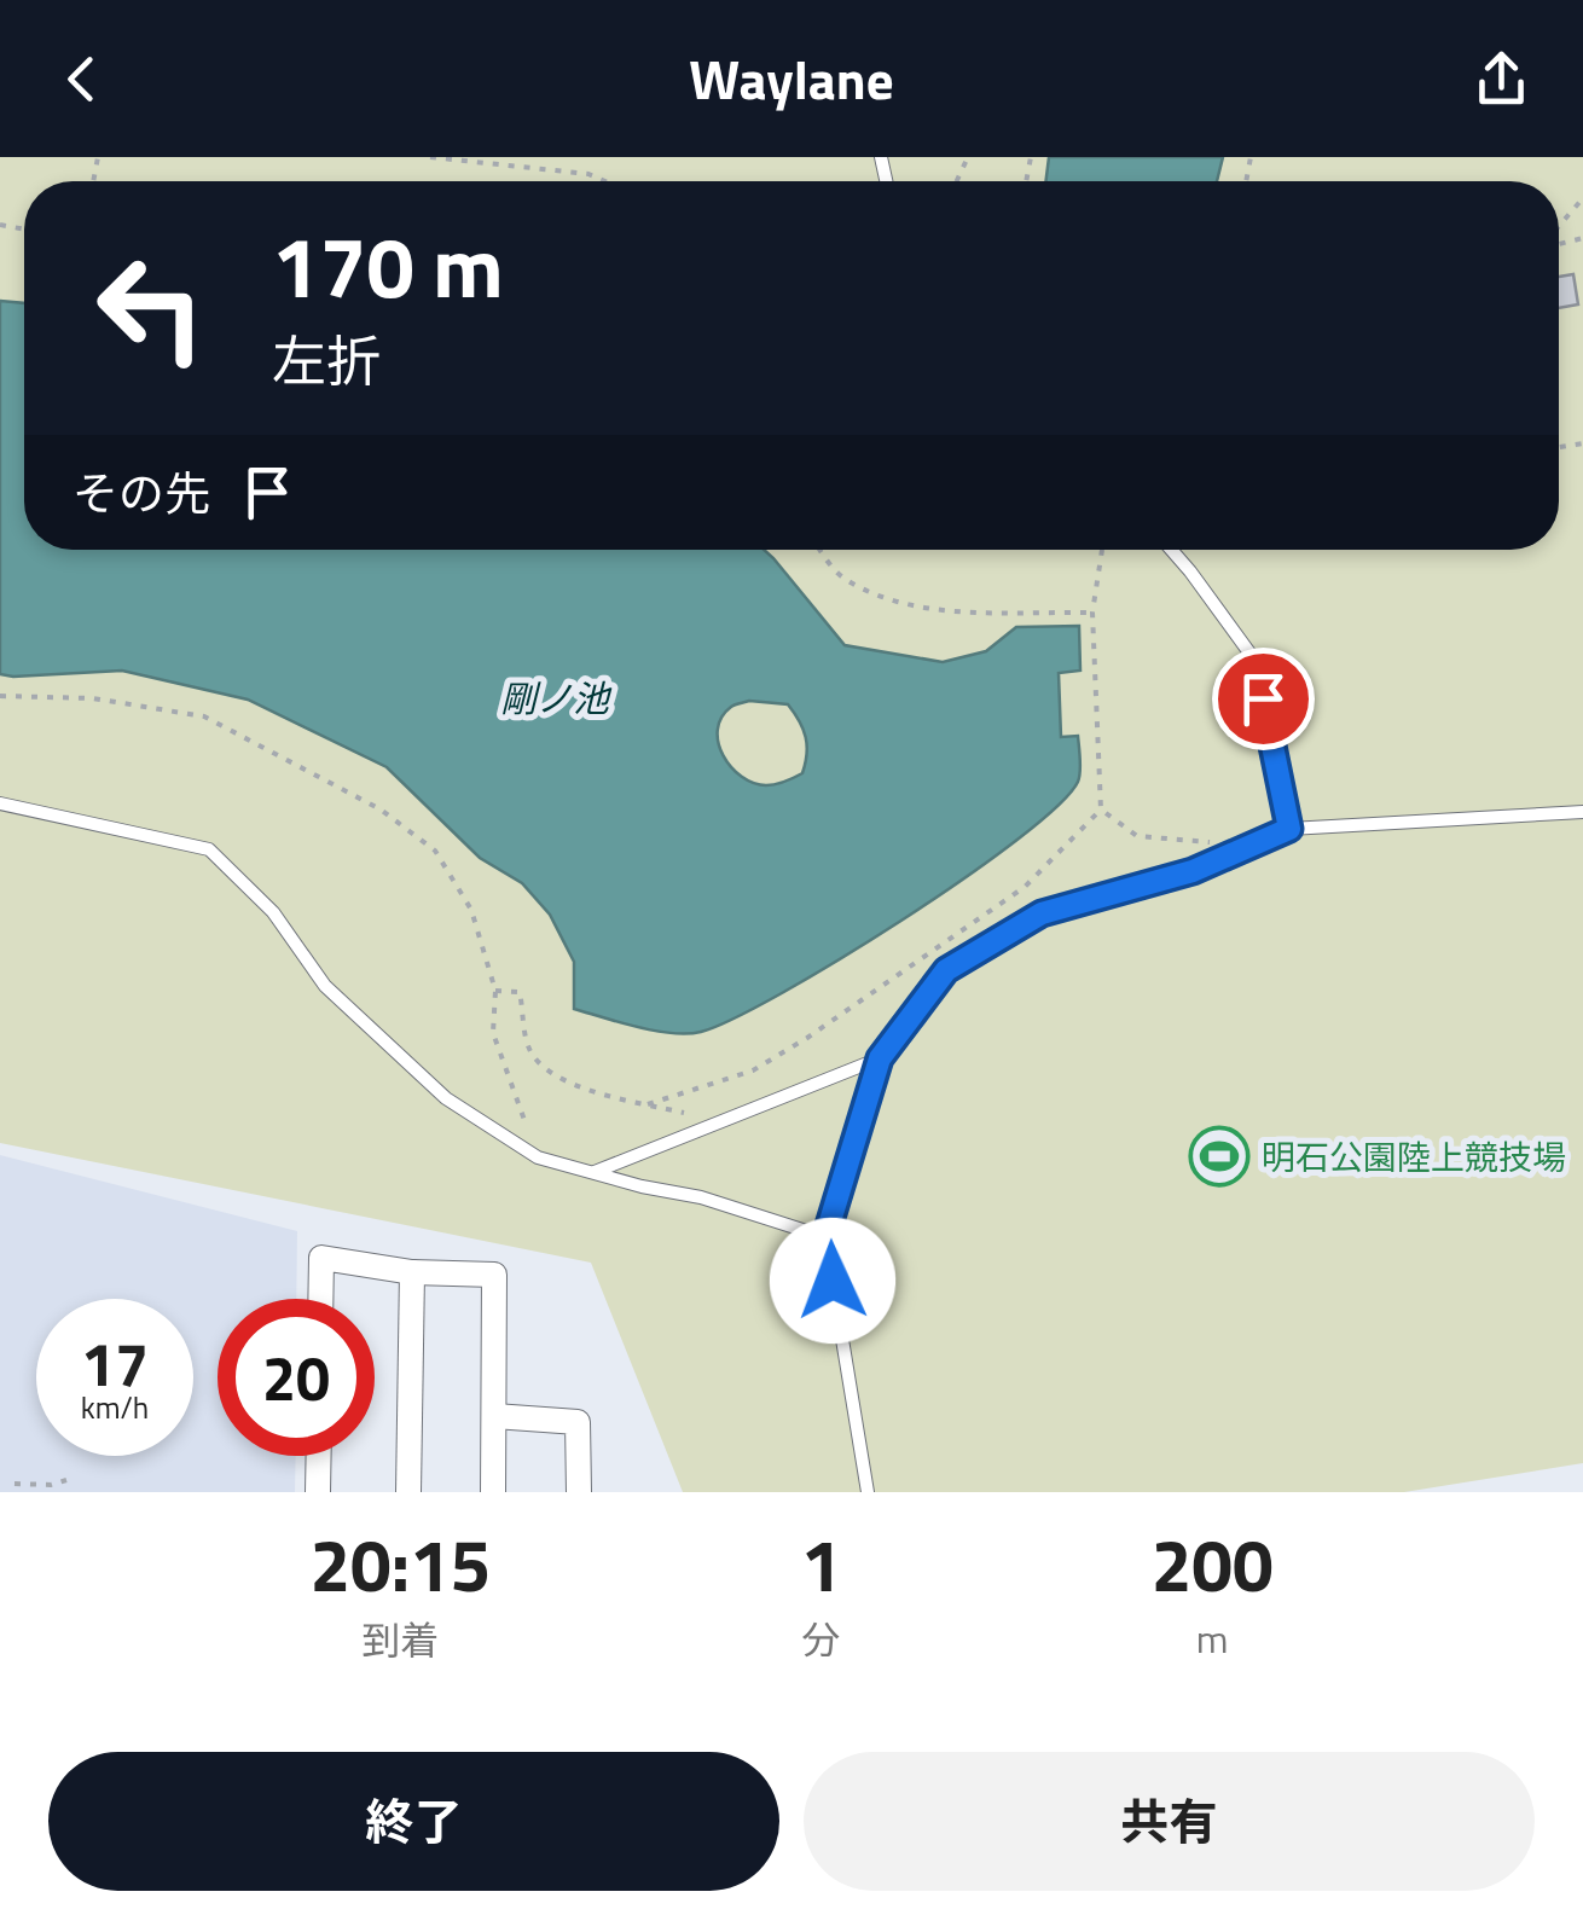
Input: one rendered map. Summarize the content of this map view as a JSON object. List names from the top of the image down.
{
  "water": ["剛ノ池"],
  "places": {
    "sports": ["明石公園陸上競技場"]
  },
  "page": {
    "header": "Waylane",
    "turn": ["170 m", "左折"],
    "then": "その先",
    "speed": "17 km/h",
    "limit": "20",
    "eta": [
      "20:15",
      "到着",
      "1",
      "分",
      "200",
      "m"
    ],
    "buttons": ["終了", "共有"]
  }
}
